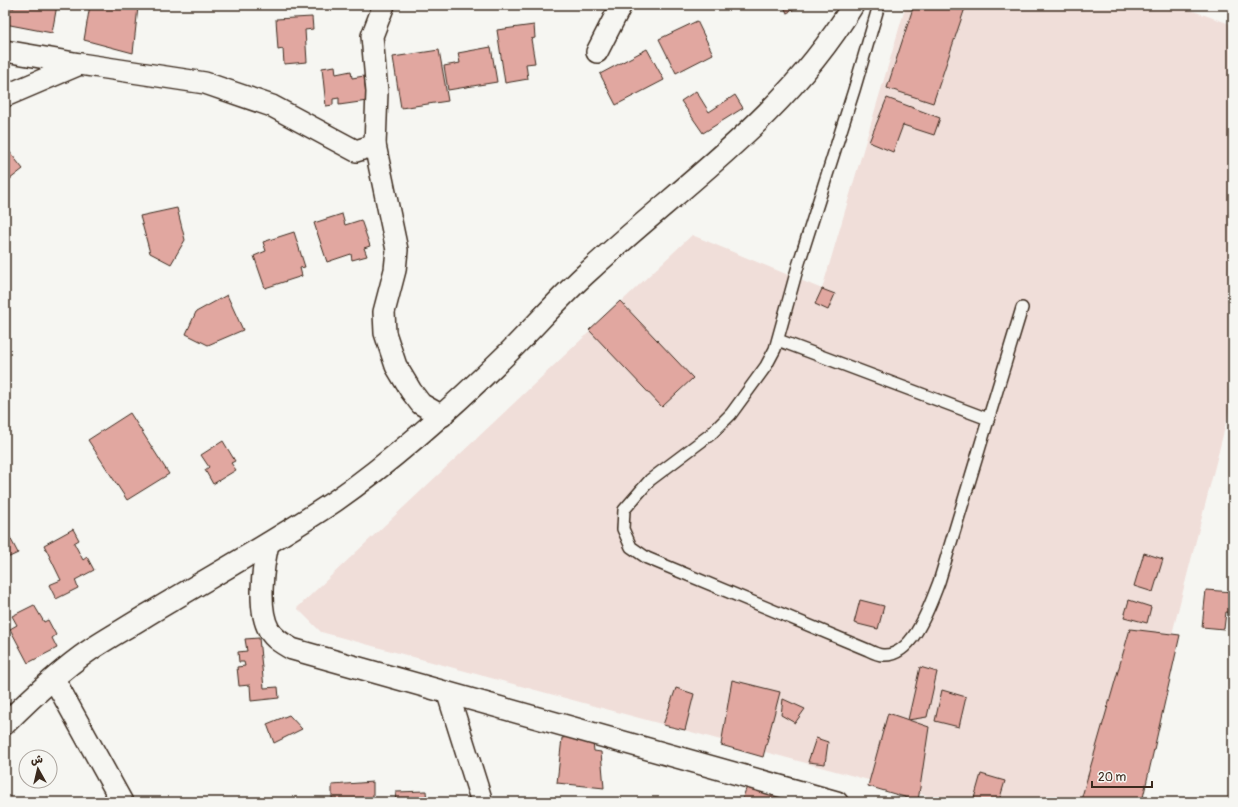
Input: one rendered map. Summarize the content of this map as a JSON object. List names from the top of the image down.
{
  "scale_bar": "20 m",
  "north": "top"
}
